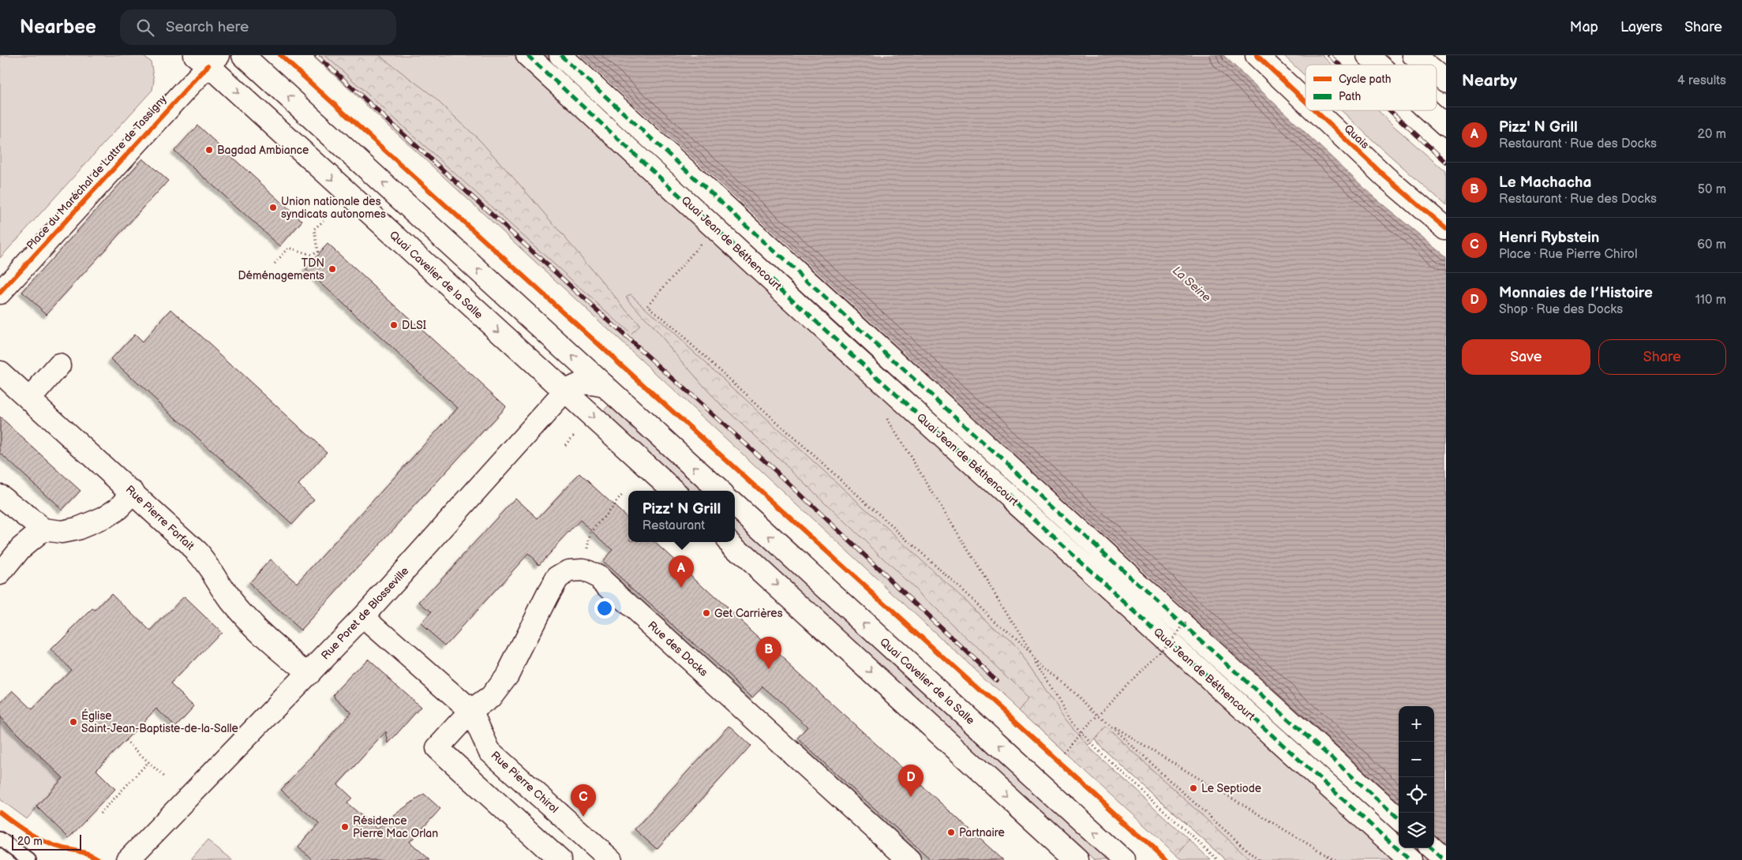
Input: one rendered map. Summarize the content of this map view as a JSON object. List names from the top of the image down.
{
  "streets": {
    "street": [
      "Quais",
      "Place du Maréchal de Lattre de Tassigny",
      "Quai Jean de Béthencourt",
      "Quai Cavelier de la Salle",
      "Rue Pierre Forfait",
      "Rue Poret de Blosseville",
      "Rue des Docks",
      "Rue Pierre Chirol"
    ]
  },
  "crossings": [
    ["Place du Maréchal de Lattre de Tassigny", "Quai Cavelier de la Salle"],
    ["Quai Cavelier de la Salle", "Rue Poret de Blosseville"],
    ["Rue Pierre Forfait", "Rue Poret de Blosseville"],
    ["Rue Poret de Blosseville", "Rue Pierre Chirol"],
    ["Rue des Docks", "Rue Pierre Chirol"]
  ],
  "water": ["La Seine"],
  "places": [
    "Bagdad Ambiance",
    "Union nationale des syndicats autonomes",
    "TDN Déménagements",
    "DLSI",
    "Get Carrières",
    "Église Saint-Jean-Baptiste-de-la-Salle",
    "Le Septiode",
    "Résidence Pierre Mac Orlan",
    "Partnaire"
  ],
  "legend": ["Cycle path", "Path"],
  "scale_bar": "20 m",
  "page": {
    "header": "Nearbee",
    "search": "Search here",
    "nav": ["Map", "Layers", "Share"],
    "heading": ["Nearby", "4 results"],
    "list": [
      {
        "mark": "A",
        "name": "Pizz' N Grill",
        "note": "Restaurant · Rue des Docks",
        "value": "20 m"
      },
      {
        "mark": "B",
        "name": "Le Machacha",
        "note": "Restaurant · Rue des Docks",
        "value": "50 m"
      },
      {
        "mark": "C",
        "name": "Henri Rybstein",
        "note": "Place · Rue Pierre Chirol",
        "value": "60 m"
      },
      {
        "mark": "D",
        "name": "Monnaies de l’Histoire",
        "note": "Shop · Rue des Docks",
        "value": "110 m"
      }
    ],
    "buttons": ["Save", "Share"],
    "popup": ["Pizz' N Grill", "Restaurant"],
    "pins": [
      "A",
      "B",
      "D",
      "C"
    ],
    "map_buttons": ["+", "−"],
    "scale": "20 m"
  }
}
